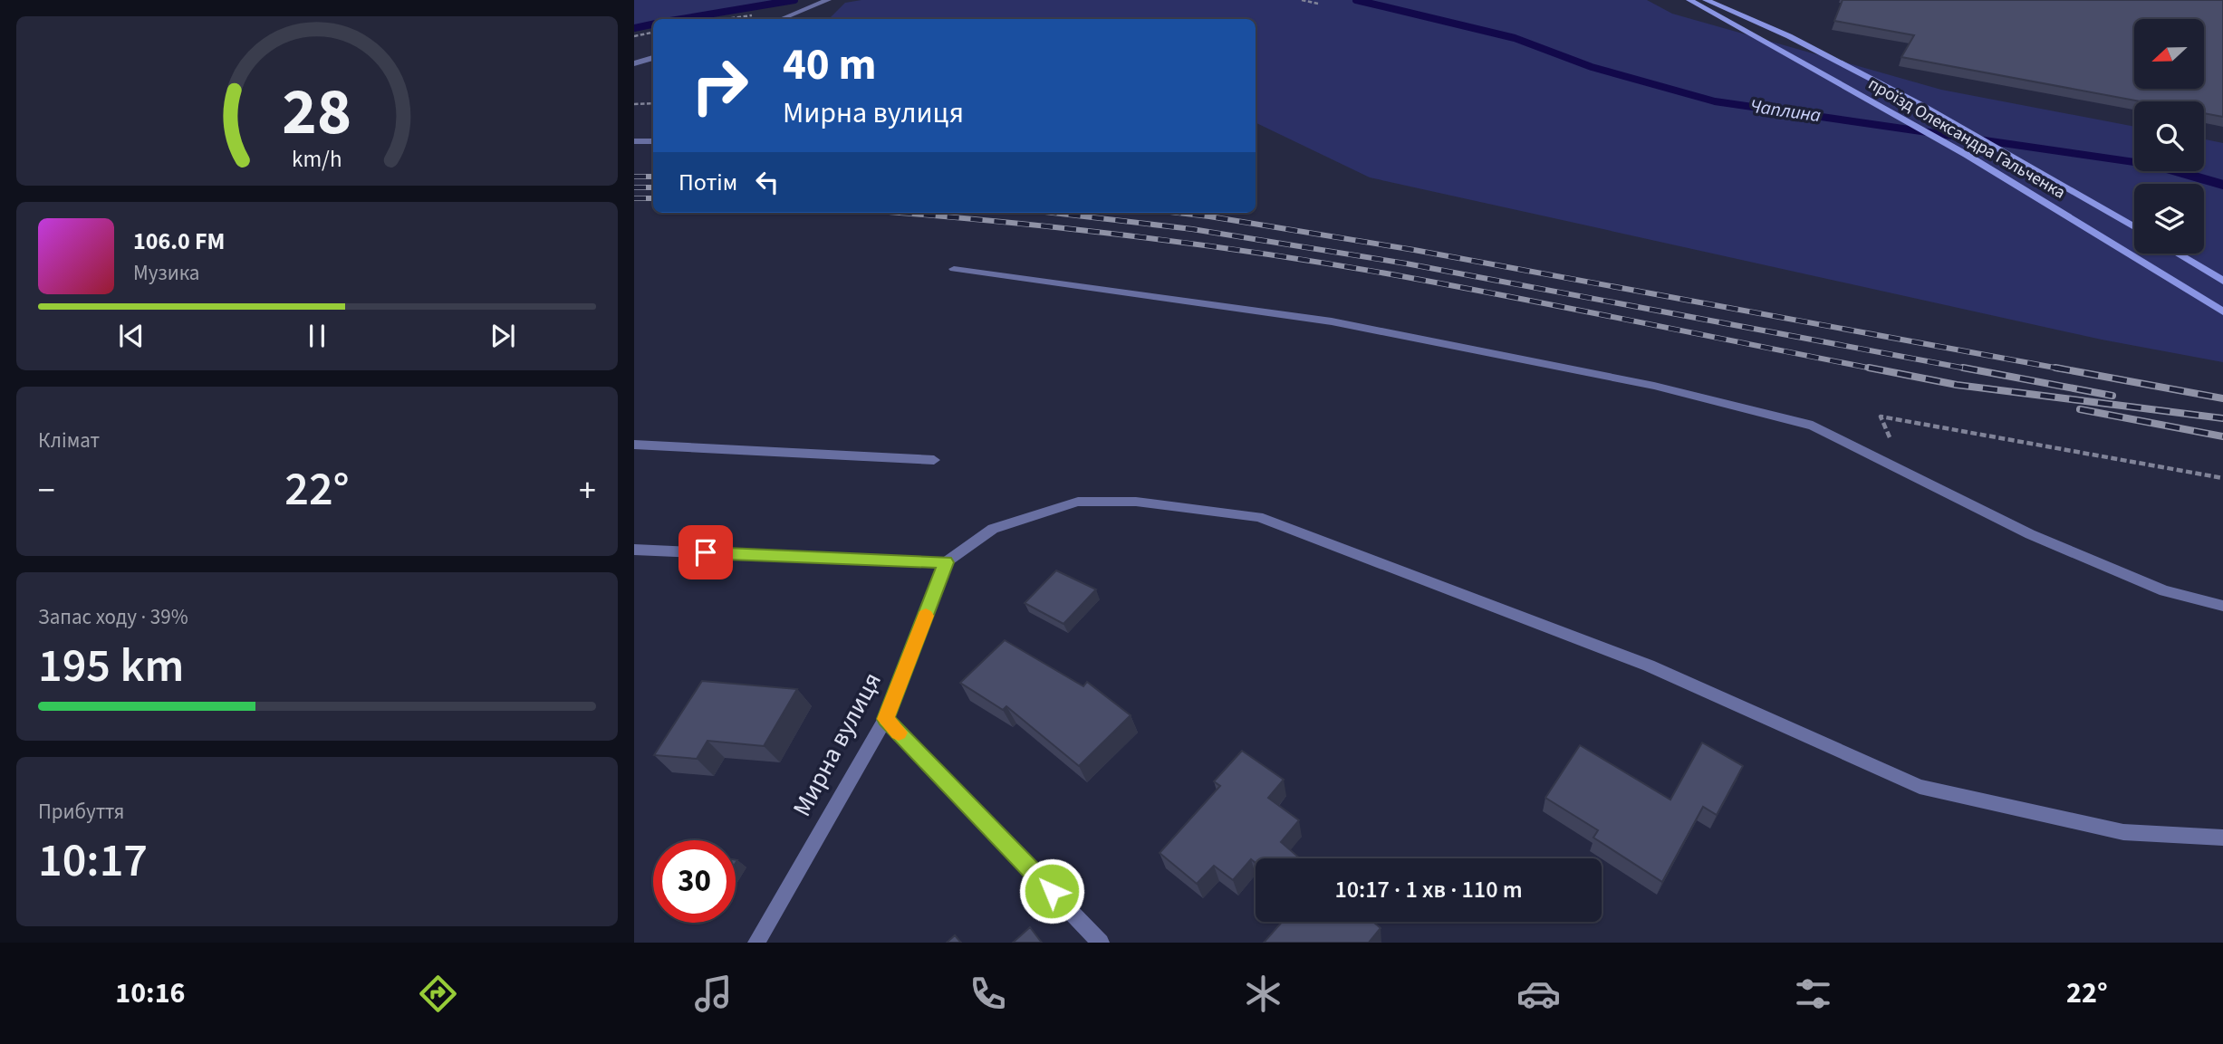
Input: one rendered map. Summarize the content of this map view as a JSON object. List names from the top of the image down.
{
  "streets": {
    "main road": ["проїзд Олександра Гальченка"],
    "street": ["Мирна вулиця"]
  },
  "water": ["Чаплина"],
  "north": "left",
  "page": {
    "turn": ["40 m", "Мирна вулиця"],
    "then": "Потім",
    "song": ["106.0 FM", "Музика"],
    "tile": [
      "Клімат",
      ["Запас ходу · 39%", "195 km"],
      ["Прибуття", "10:17"]
    ],
    "heat": ["−", "22°", "+"],
    "limit": "30",
    "trip": "10:17 · 1 хв · 110 m",
    "tabs": ["10:16", "22°"],
    "gauge": ["28", "km/h"]
  }
}
